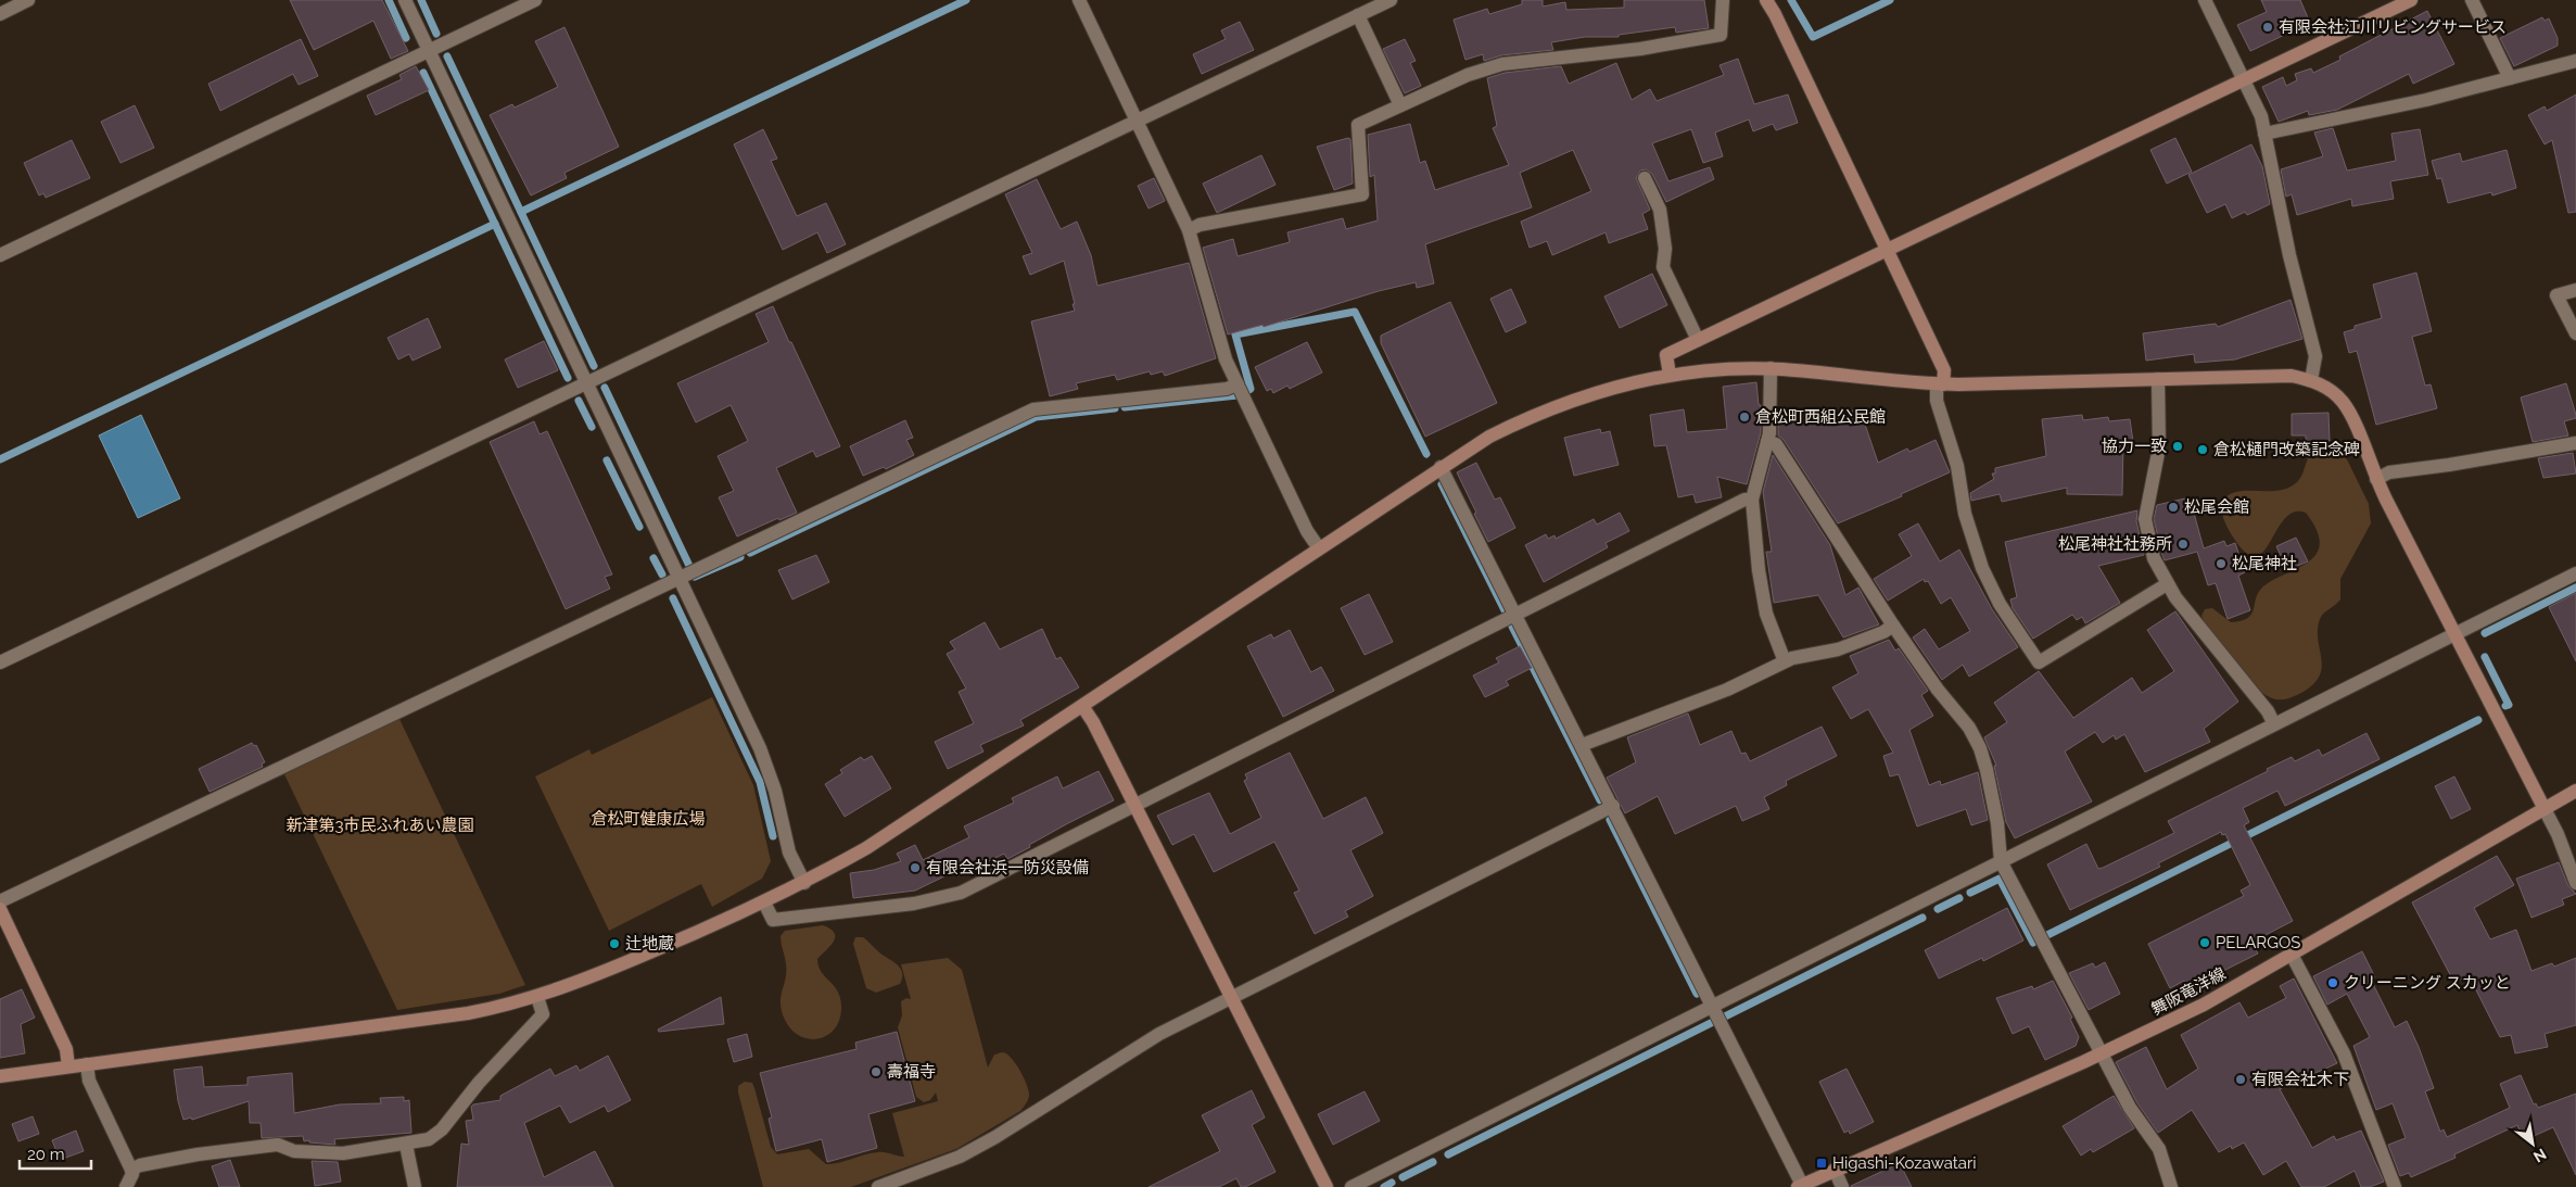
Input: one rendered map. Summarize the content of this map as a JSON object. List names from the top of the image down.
{
  "streets": {
    "street": ["舞阪竜洋線"]
  },
  "parks": ["倉松町健康広場", "新津第3市民ふれあい農園"],
  "places": {
    "other": [
      "有限会社江川リビングサービス",
      "倉松町西組公民館",
      "協力一致",
      "倉松樋門改築記念碑",
      "松尾会館",
      "松尾神社社務所",
      "松尾神社",
      "有限会社浜一防災設備",
      "PELARGOS",
      "辻地蔵",
      "クリーニング スカッと",
      "壽福寺",
      "有限会社木下"
    ],
    "transit": ["Higashi-Kozawatari"]
  },
  "scale_bar": "20 m",
  "north": "bottom right"
}
